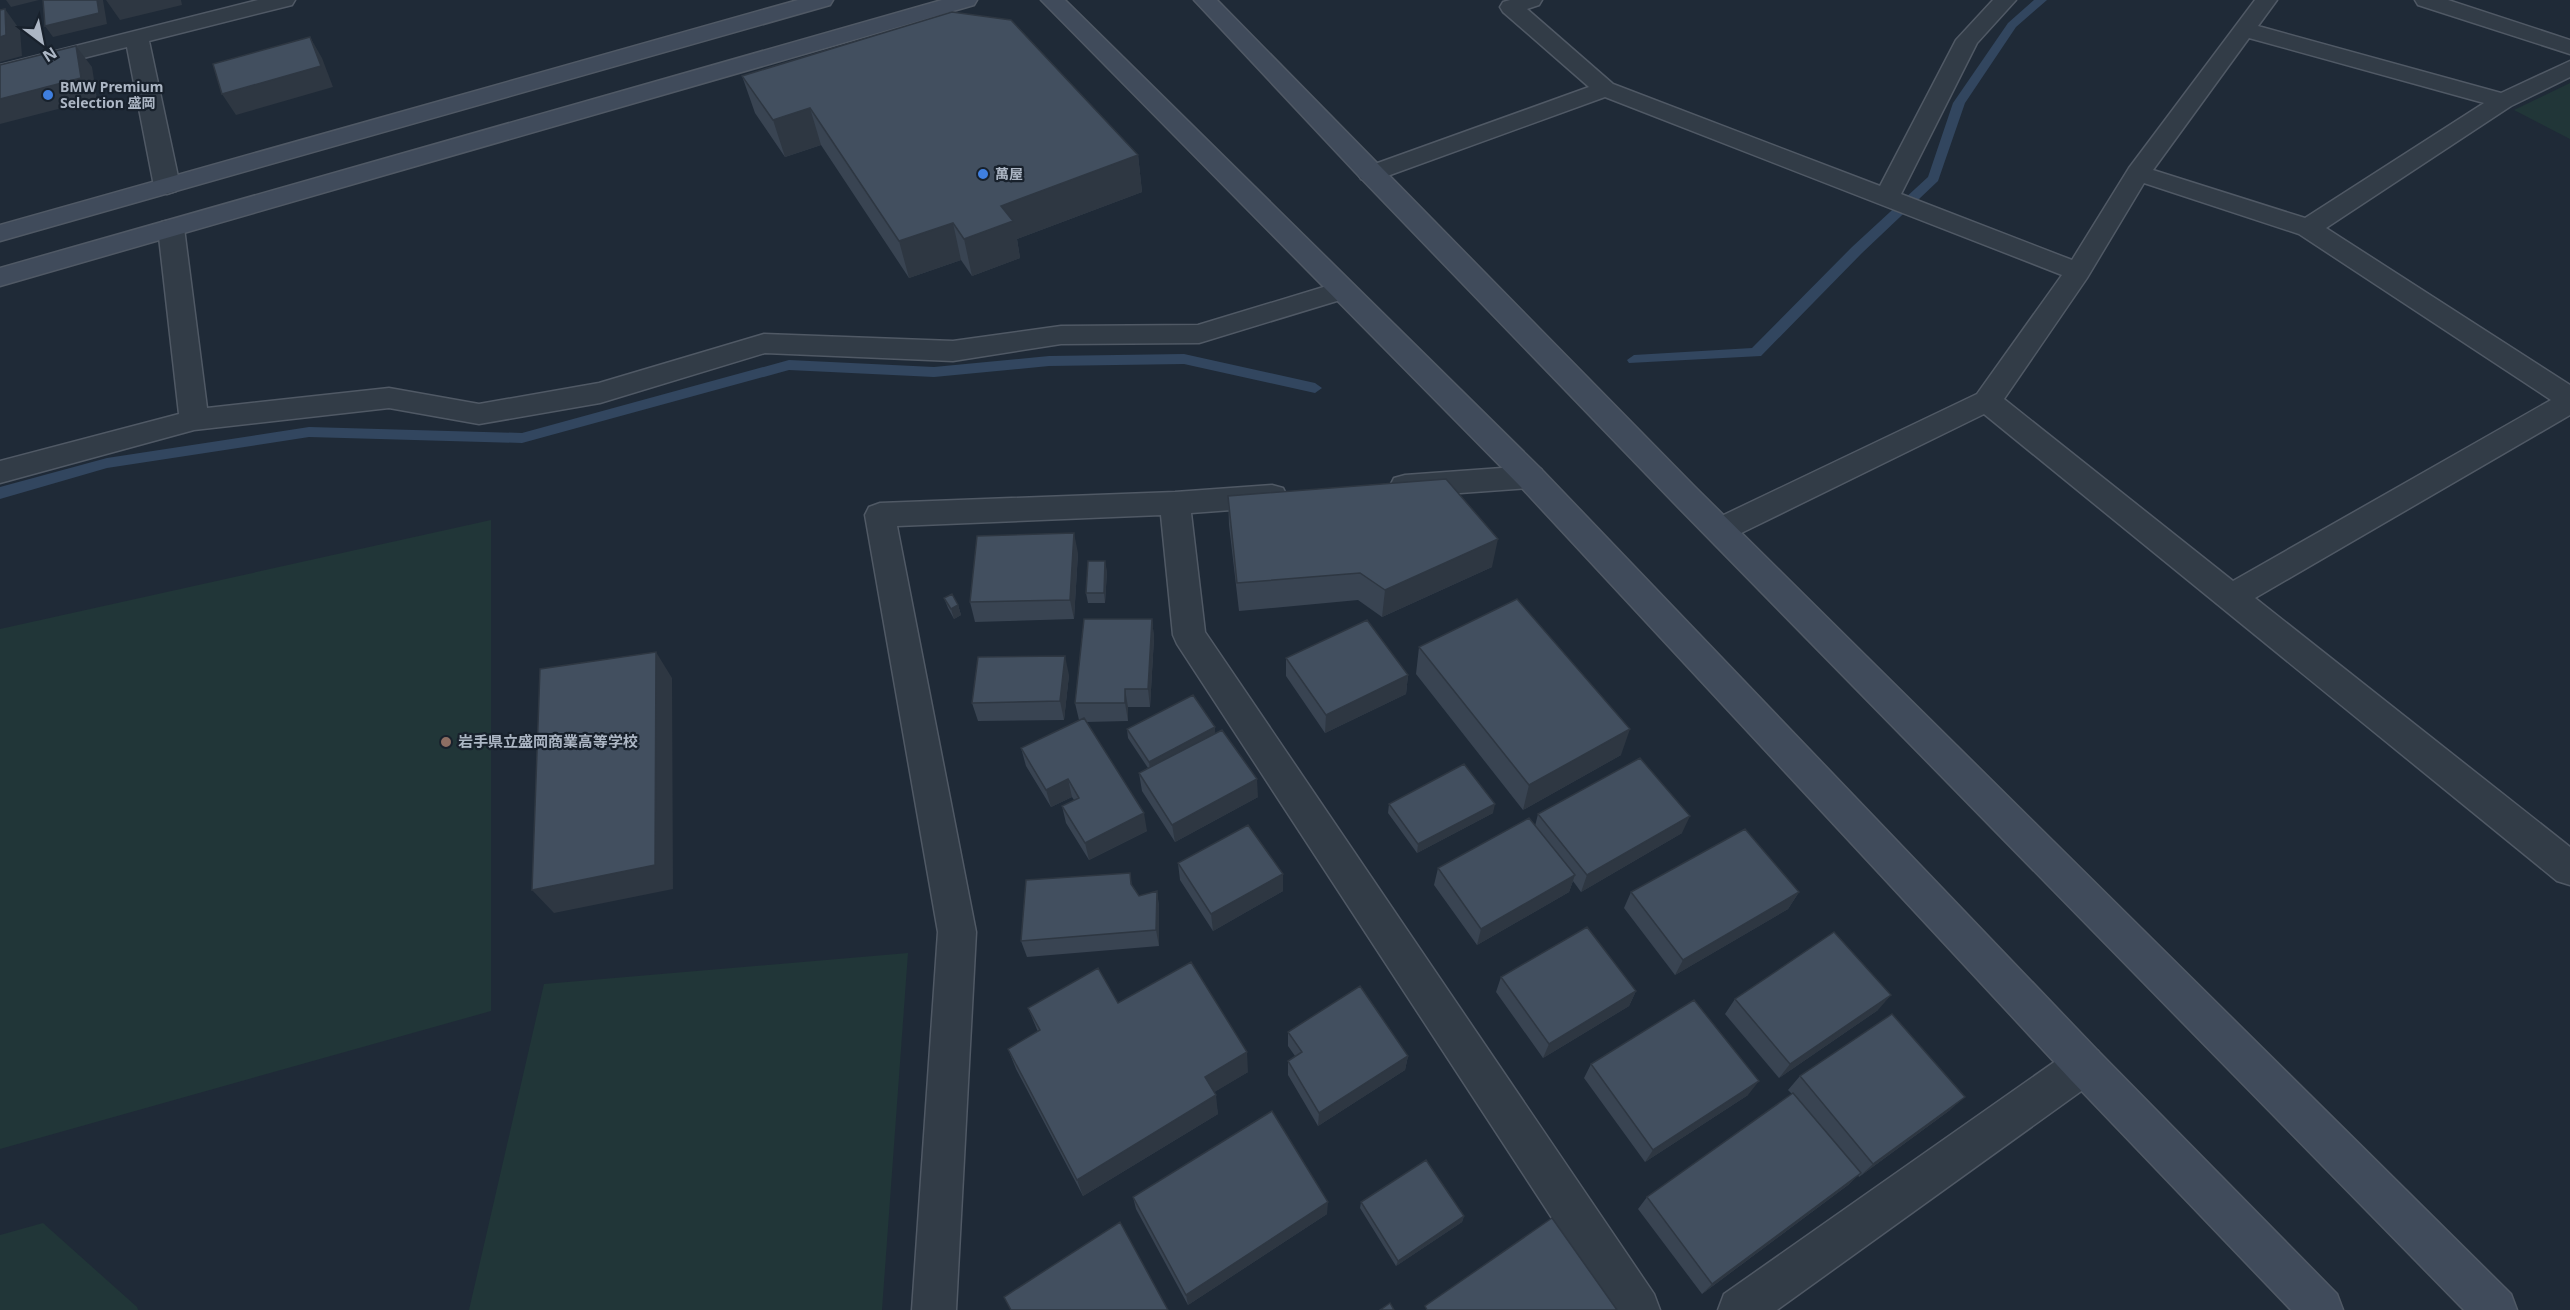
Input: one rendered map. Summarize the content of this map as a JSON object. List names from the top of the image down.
{
  "places": ["BMW Premium Selection 盛岡", "萬屋", "岩手県立盛岡商業高等学校"],
  "north": "bottom right"
}
